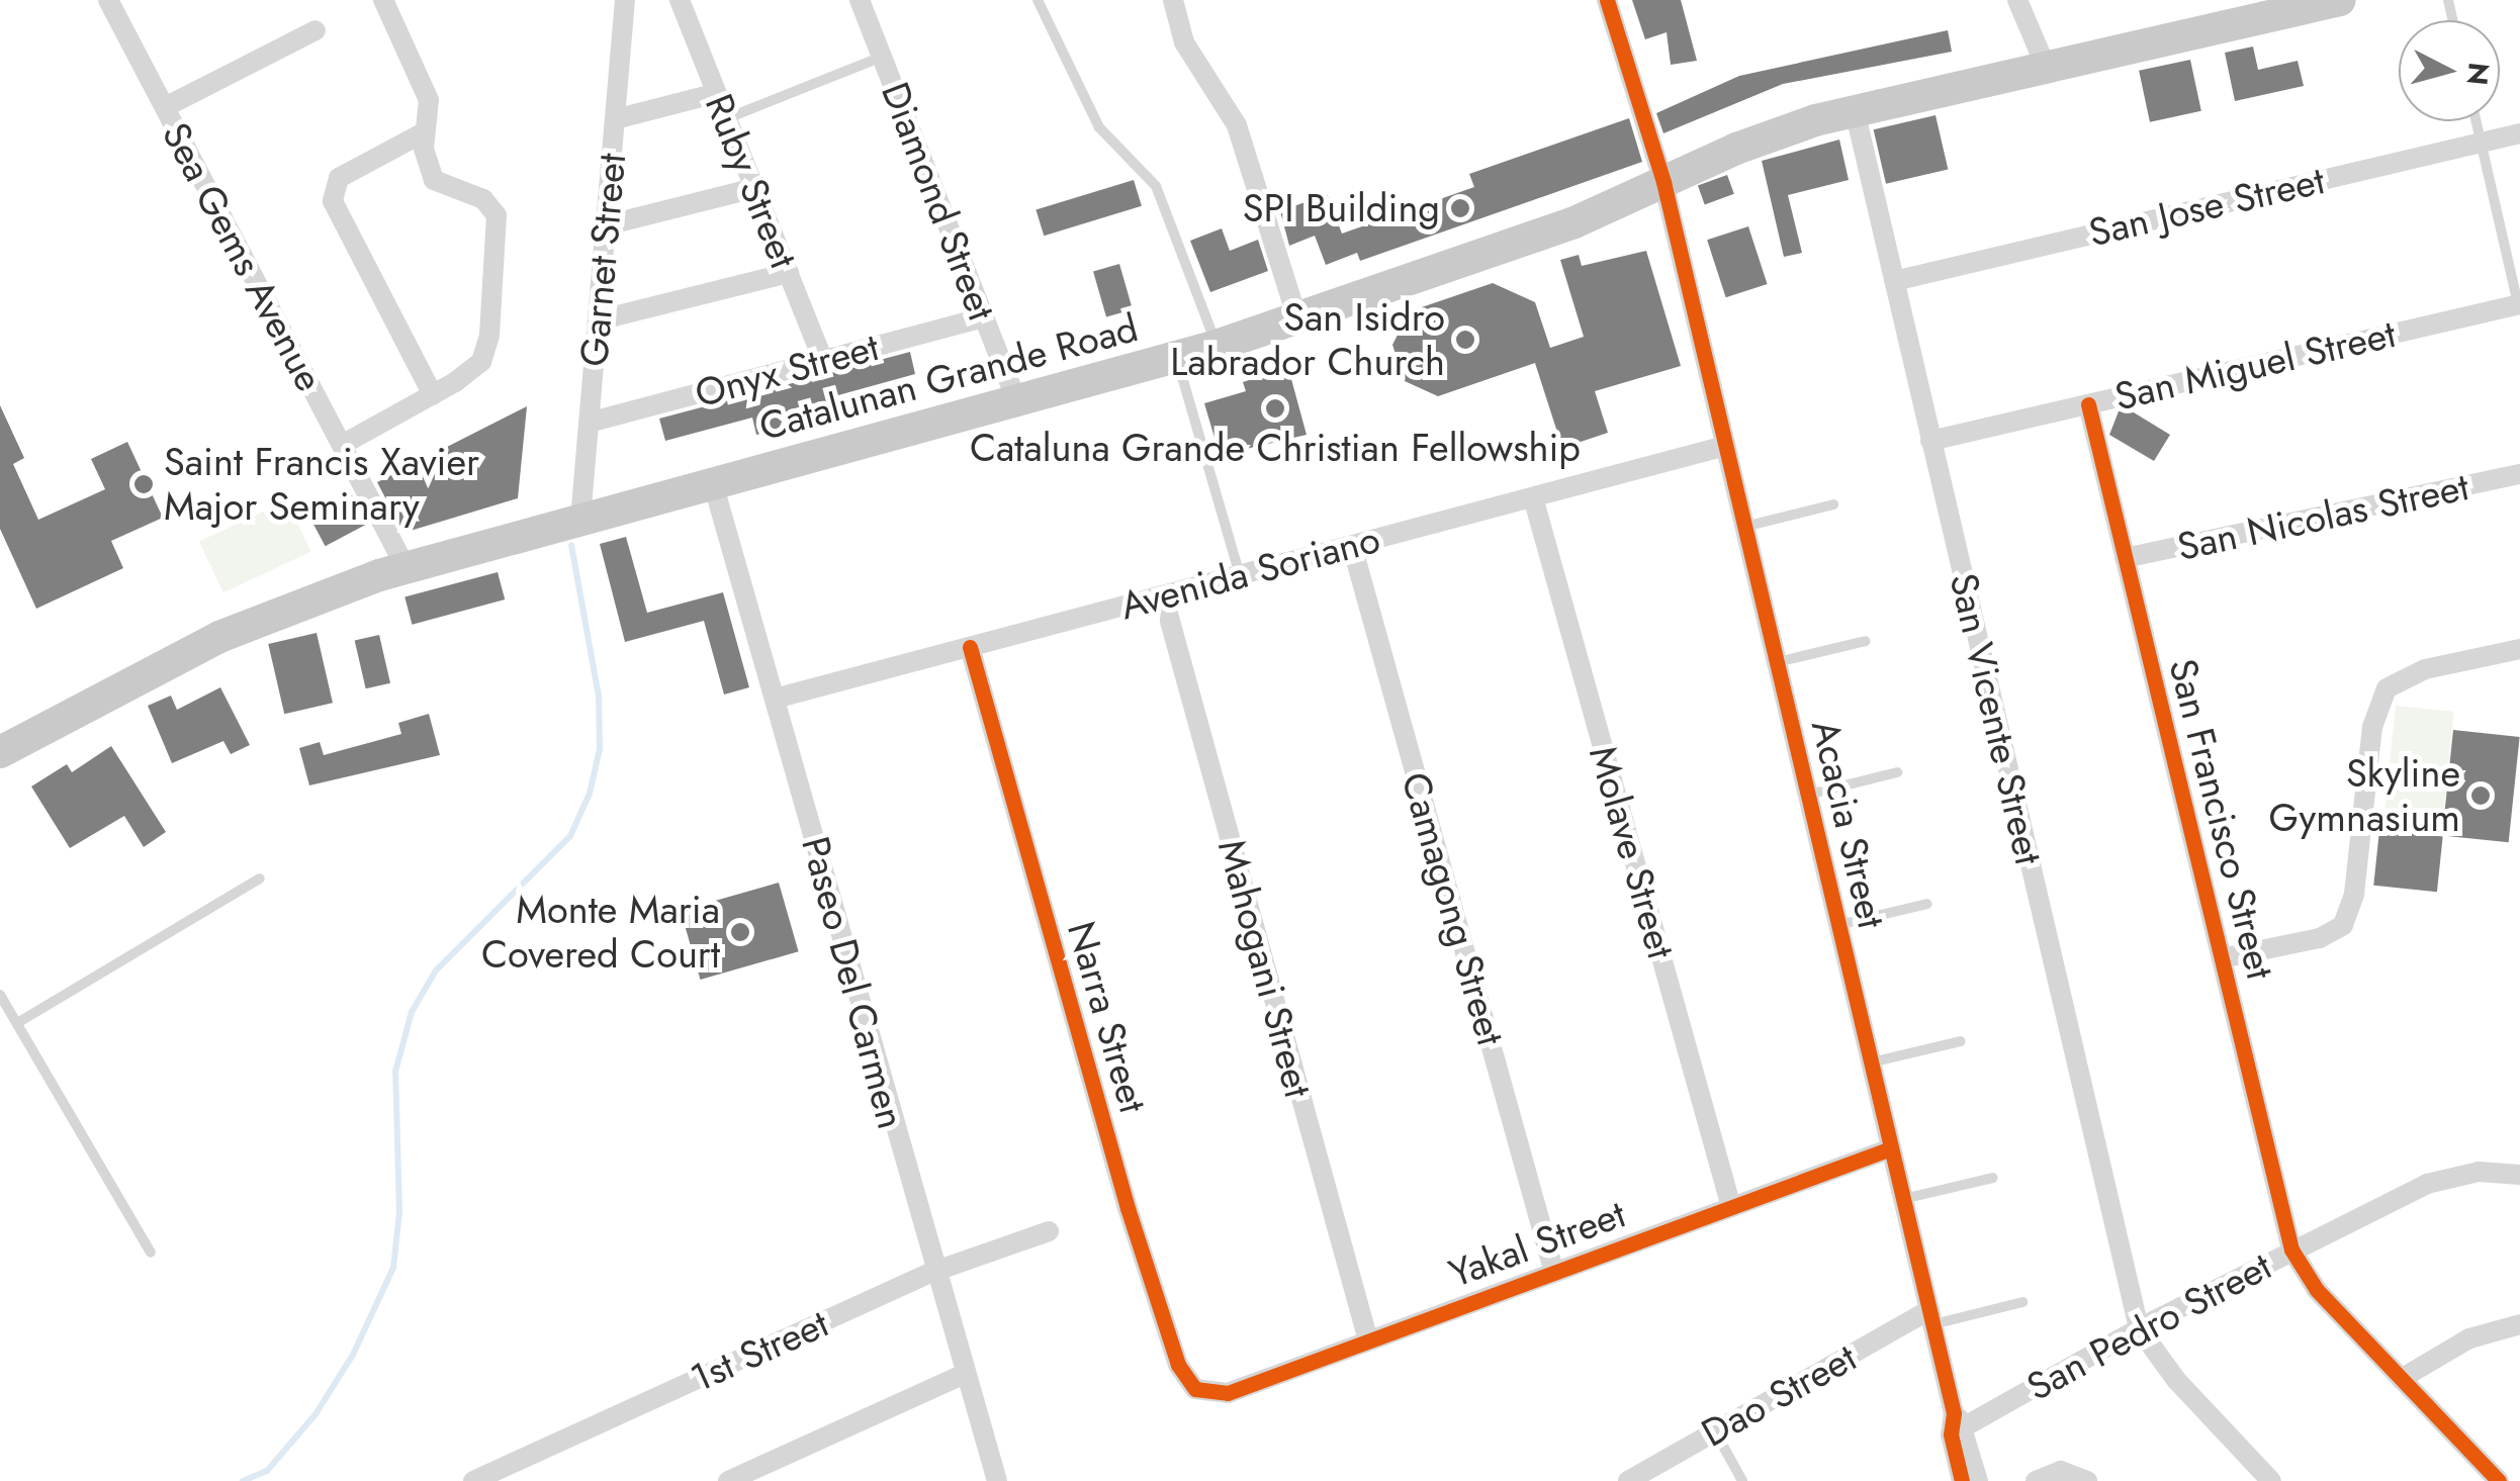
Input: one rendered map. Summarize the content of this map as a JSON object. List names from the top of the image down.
{
  "streets": {
    "main road": ["Catalunan Grande Road"],
    "street": [
      "Ruby Street",
      "Diamond Street",
      "San Jose Street",
      "Sea Gems Avenue",
      "Garnet Street",
      "San Miguel Street",
      "Onyx Street",
      "San Nicolas Street",
      "Avenida Soriano",
      "San Vicente Street",
      "San Francisco Street",
      "Acacia Street",
      "Molave Street",
      "Camagong Street",
      "Mahogani Street",
      "Paseo Del Carmen",
      "Narra Street",
      "Yakal Street",
      "San Pedro Street",
      "1st Street",
      "Dao Street"
    ]
  },
  "crossings": [
    ["Ruby Street", "Onyx Street"],
    ["Diamond Street", "Onyx Street"],
    ["Diamond Street", "Catalunan Grande Road"],
    ["San Jose Street", "San Vicente Street"],
    ["Sea Gems Avenue", "Catalunan Grande Road"],
    ["Garnet Street", "Onyx Street"],
    ["Garnet Street", "Catalunan Grande Road"],
    ["San Miguel Street", "San Vicente Street"],
    ["San Miguel Street", "San Francisco Street"],
    ["Catalunan Grande Road", "San Vicente Street"],
    ["Catalunan Grande Road", "Acacia Street"],
    ["Catalunan Grande Road", "Paseo Del Carmen"],
    ["San Nicolas Street", "San Francisco Street"],
    ["Avenida Soriano", "Acacia Street"],
    ["Avenida Soriano", "Molave Street"],
    ["Avenida Soriano", "Camagong Street"],
    ["Avenida Soriano", "Mahogani Street"],
    ["Avenida Soriano", "Paseo Del Carmen"],
    ["Avenida Soriano", "Narra Street"],
    ["San Vicente Street", "San Pedro Street"],
    ["San Francisco Street", "San Pedro Street"],
    ["Acacia Street", "Yakal Street"],
    ["Acacia Street", "San Pedro Street"],
    ["Acacia Street", "Dao Street"],
    ["Molave Street", "Yakal Street"],
    ["Camagong Street", "Yakal Street"],
    ["Mahogani Street", "Yakal Street"],
    ["Paseo Del Carmen", "1st Street"],
    ["Narra Street", "Yakal Street"]
  ],
  "places": [
    "SPI Building",
    "San Isidro Labrador Church",
    "Cataluna Grande Christian Fellowship",
    "Saint Francis Xavier Major Seminary",
    "Skyline Gymnasium",
    "Monte Maria Covered Court"
  ],
  "north": "right"
}
